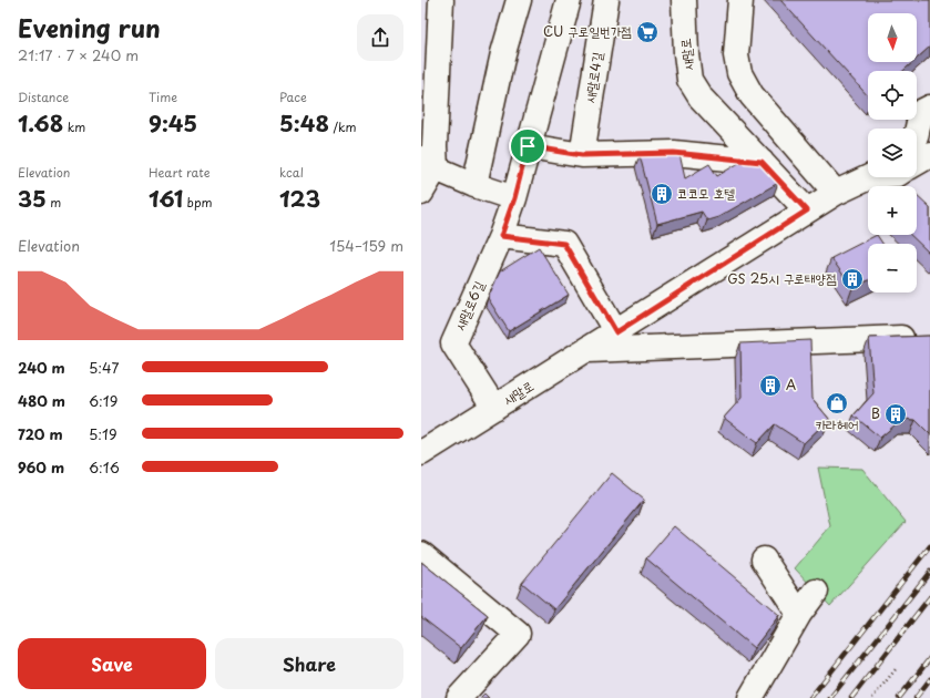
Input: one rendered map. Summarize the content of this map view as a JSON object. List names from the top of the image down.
{
  "streets": {
    "street": ["새말로", "새말로4길", "새말로6길"]
  },
  "crossings": [
    ["새말로", "새말로6길"]
  ],
  "places": {
    "supermarket": ["CU 구로일번가점"],
    "building": [
      "코코모 호텔",
      "GS 25시 구로태양점",
      "A",
      "B"
    ],
    "shop": ["카라헤어"]
  },
  "north": "bottom",
  "page": {
    "heading": ["Evening run", "21:17 · 7 × 240 m"],
    "map_buttons": ["+", "−"],
    "stats": [
      ["Distance", "1.68 km"],
      ["Time", "9:45"],
      ["Pace", "5:48 /km"],
      ["Elevation", "35 m"],
      ["Heart rate", "161 bpm"],
      ["kcal", "123"]
    ],
    "chart": ["Elevation", "154–159 m"],
    "list": [
      {
        "name": "240 m",
        "note": "5:47"
      },
      {
        "name": "480 m",
        "note": "6:19"
      },
      {
        "name": "720 m",
        "note": "5:19"
      },
      {
        "name": "960 m",
        "note": "6:16"
      }
    ],
    "buttons": ["Save", "Share"]
  }
}
